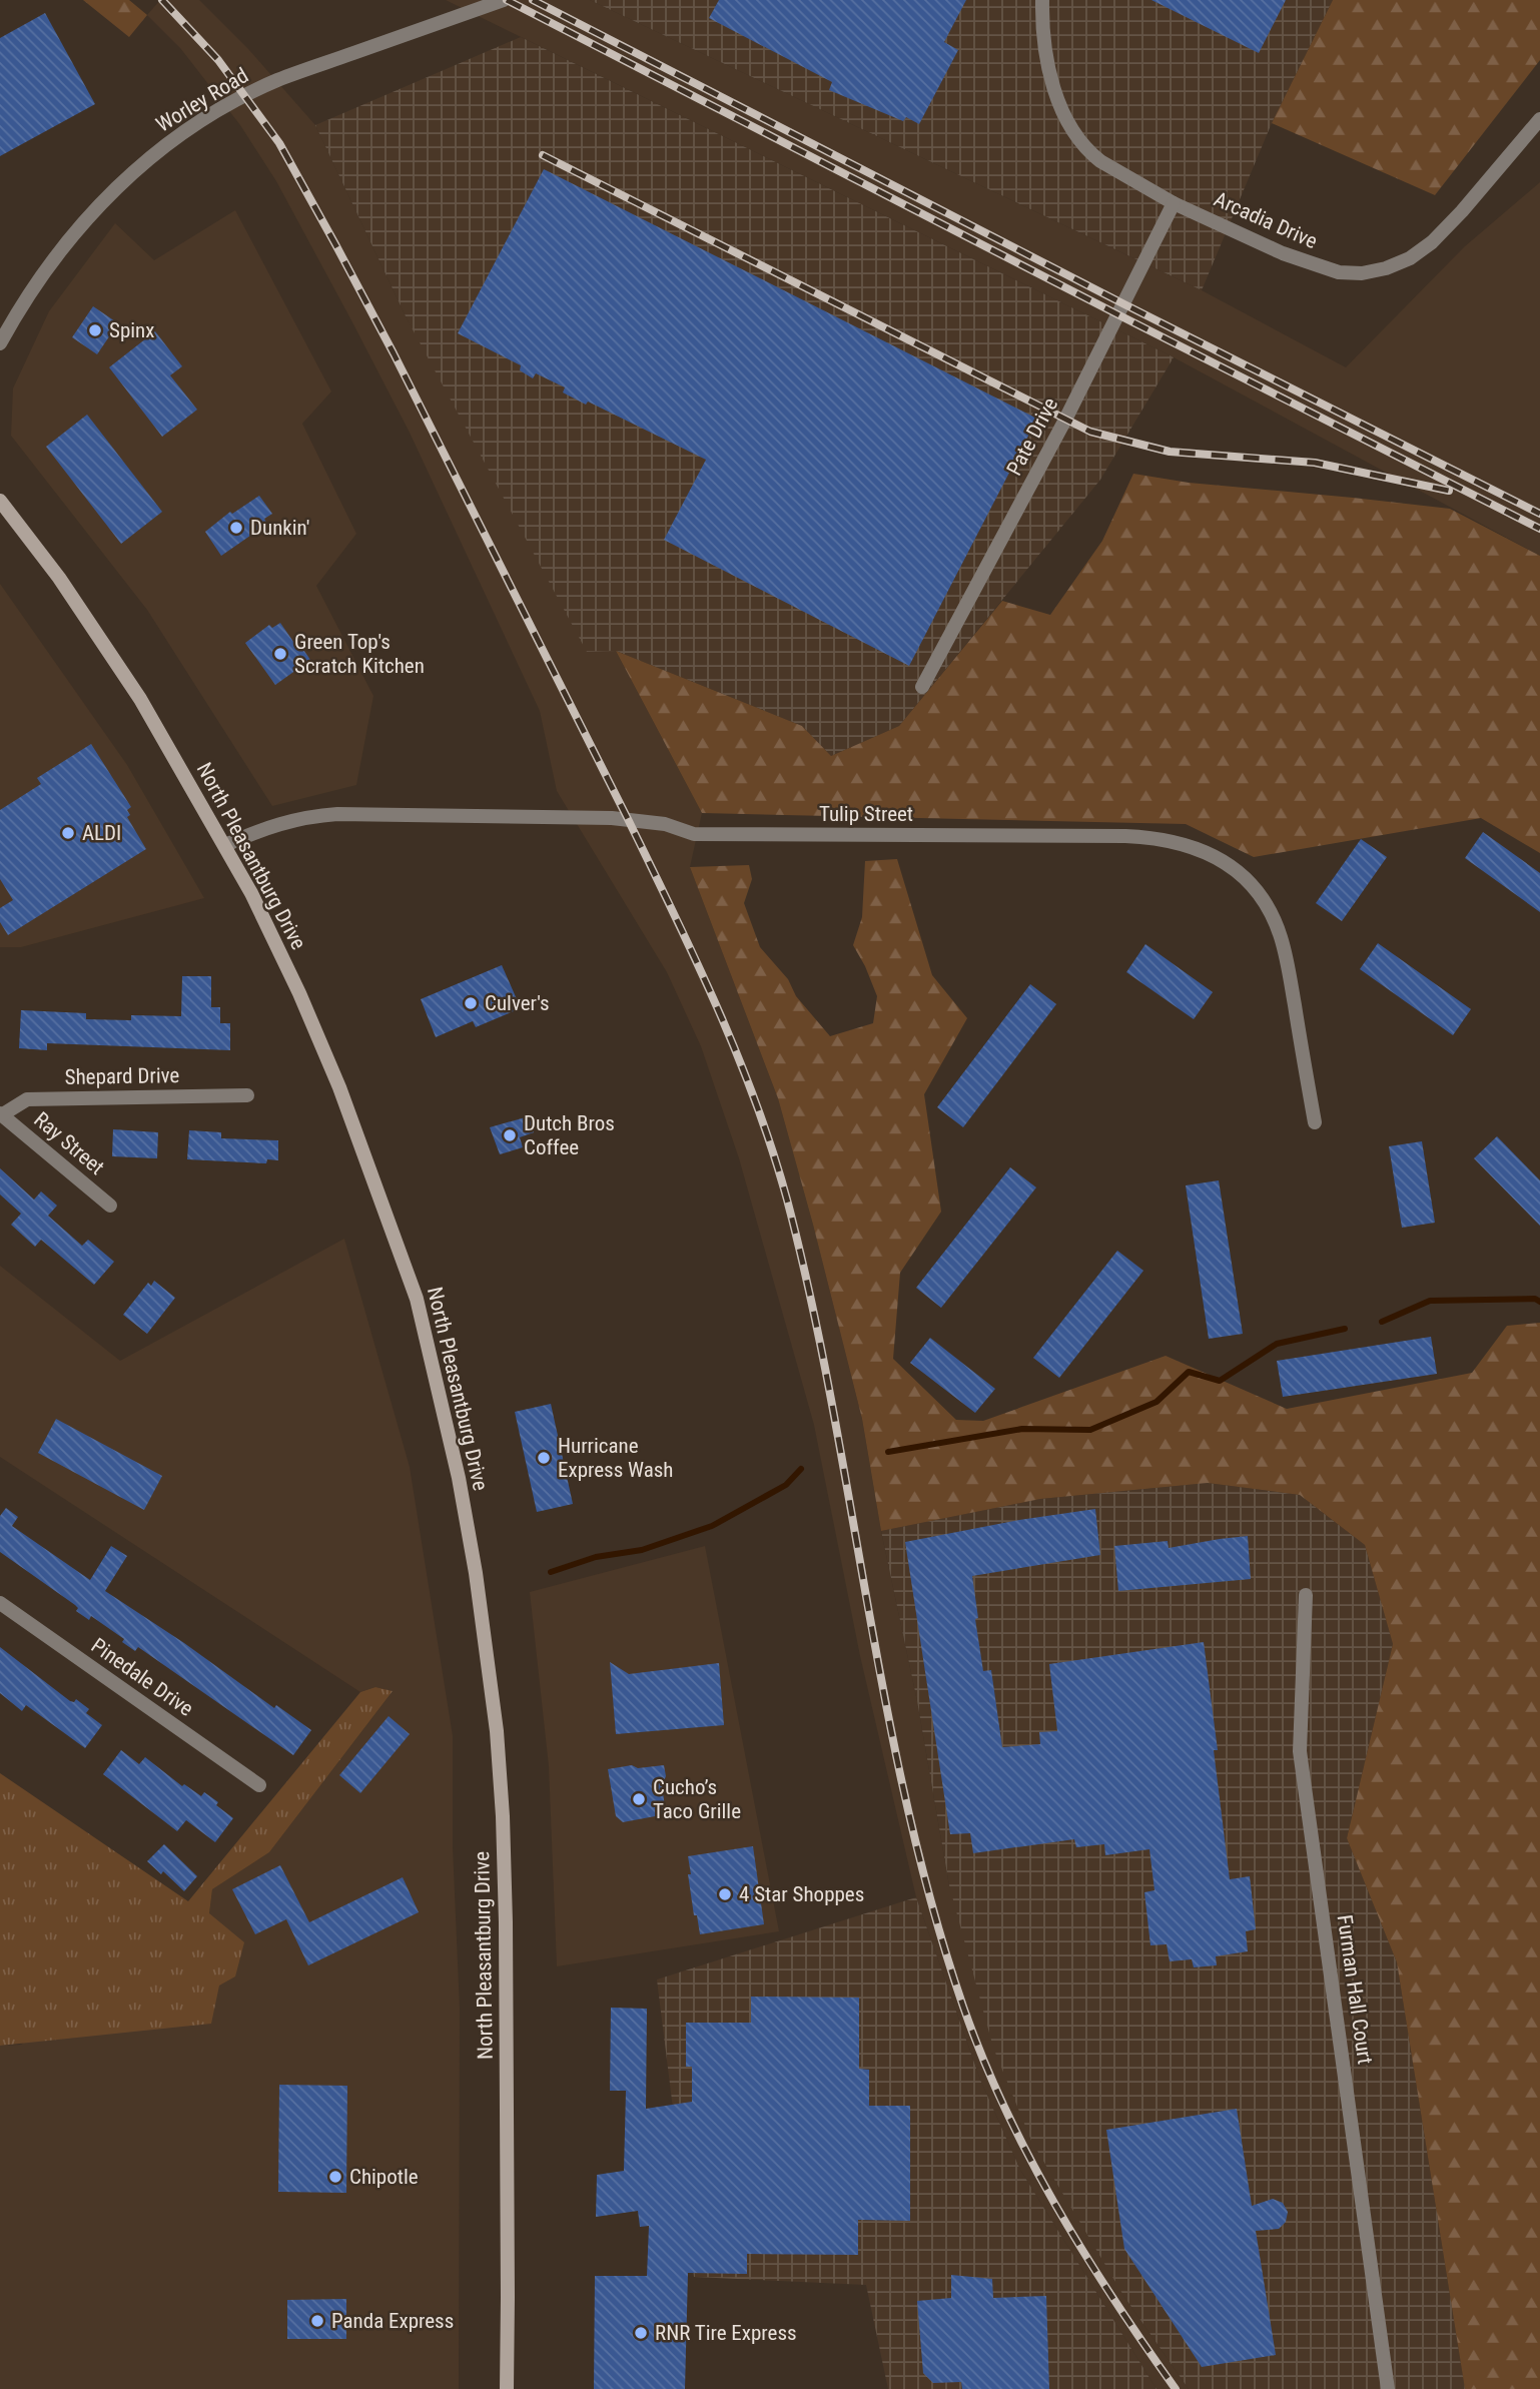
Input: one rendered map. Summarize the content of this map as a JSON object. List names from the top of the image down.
{
  "streets": {
    "main road": ["North Pleasantburg Drive"],
    "street": [
      "Worley Road",
      "Arcadia Drive",
      "Pate Drive",
      "Tulip Street",
      "Shepard Drive",
      "Ray Street",
      "Pinedale Drive",
      "Furman Hall Court"
    ]
  },
  "crossings": [
    ["Arcadia Drive", "Pate Drive"],
    ["Tulip Street", "North Pleasantburg Drive"],
    ["Shepard Drive", "Ray Street"]
  ],
  "places": [
    "Spinx",
    "Dunkin'",
    "Green Top's Scratch Kitchen",
    "ALDI",
    "Culver's",
    "Dutch Bros Coffee",
    "Hurricane Express Wash",
    "Cucho’s Taco Grille",
    "4 Star Shoppes",
    "Chipotle",
    "Panda Express",
    "RNR Tire Express"
  ]
}
